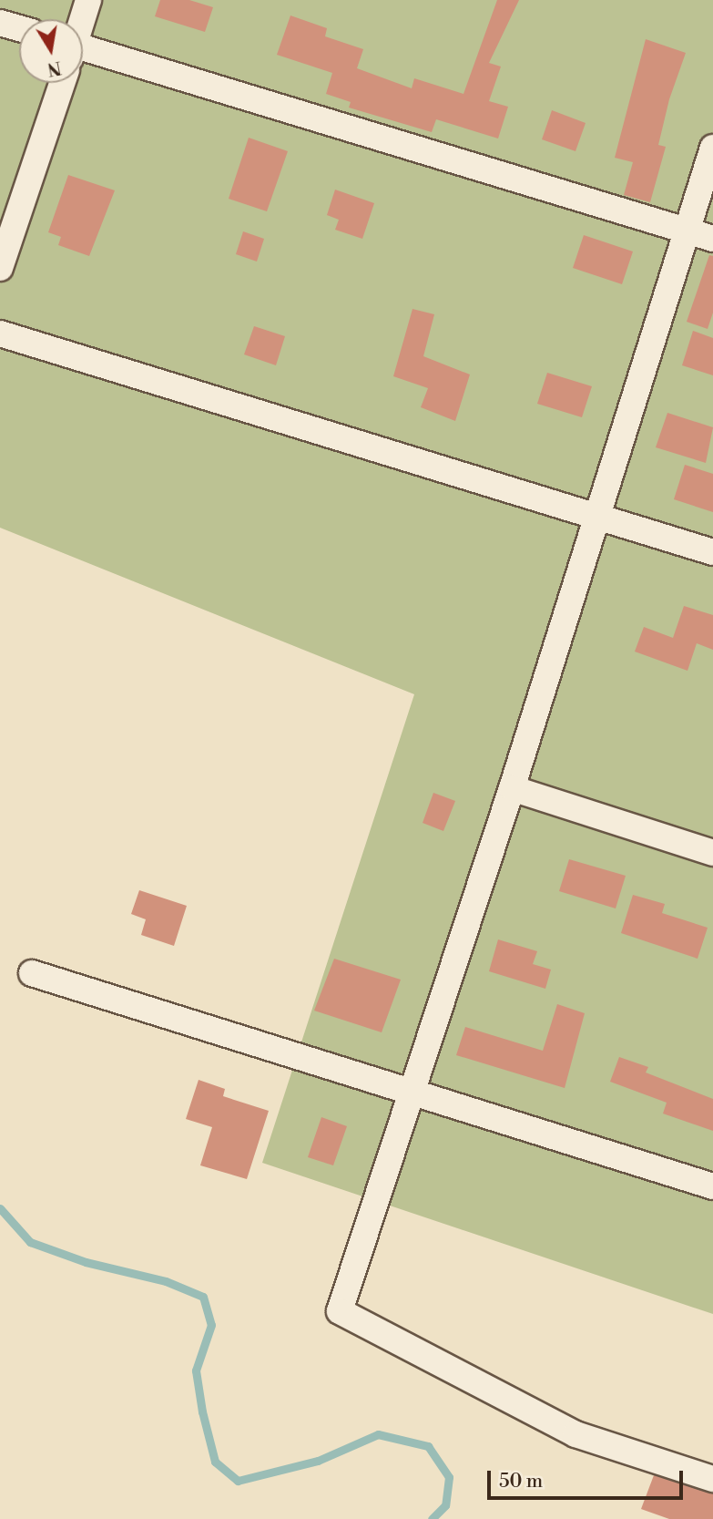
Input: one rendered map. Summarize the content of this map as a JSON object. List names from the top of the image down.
{
  "scale_bar": "50 m",
  "north": "bottom"
}
